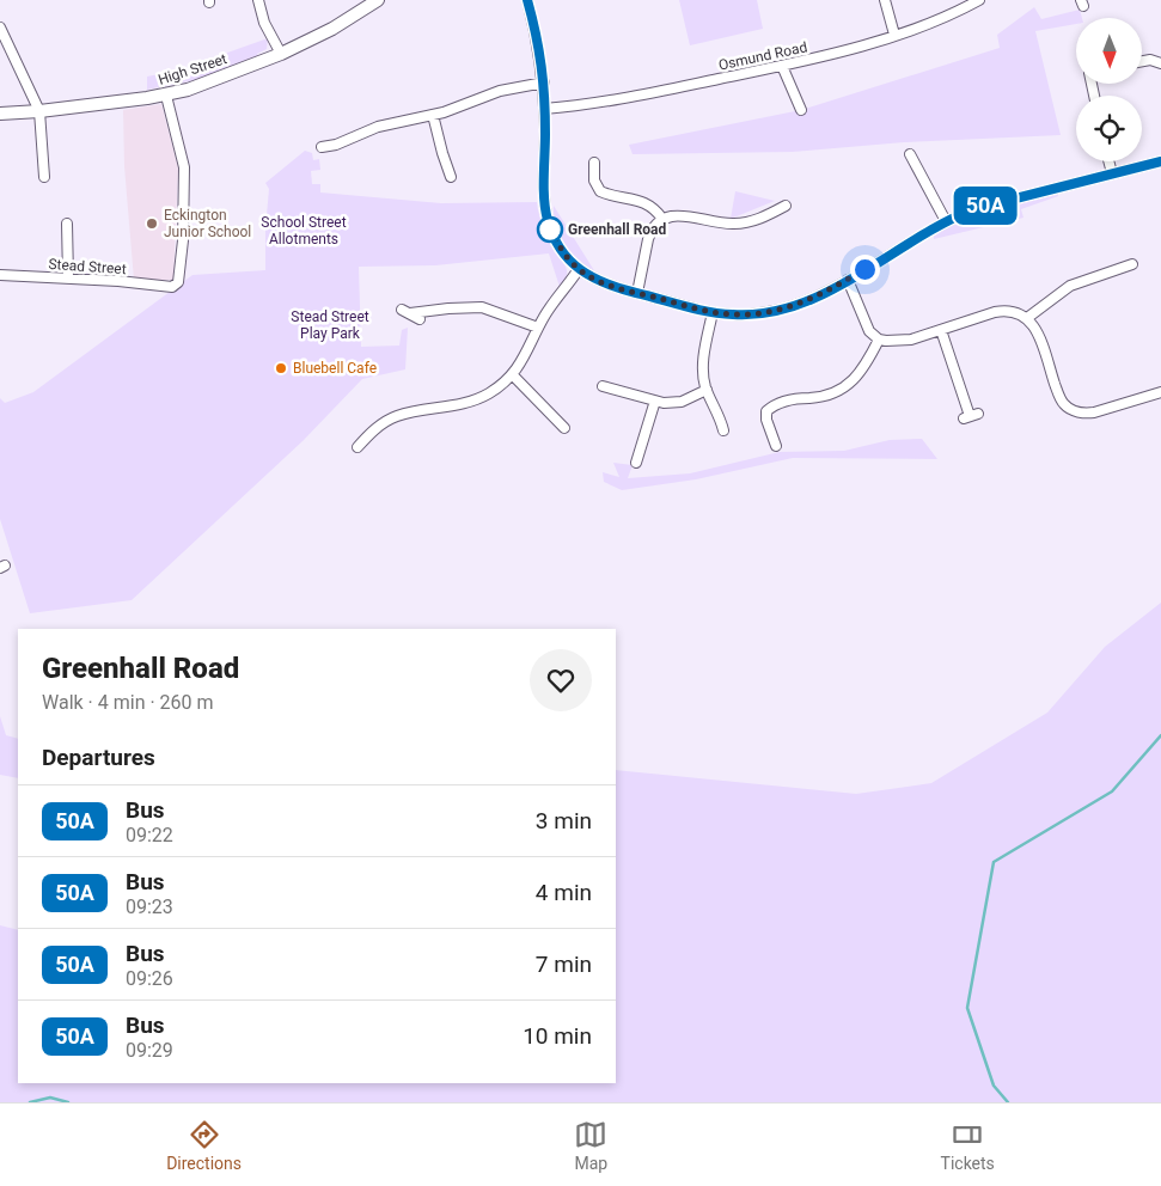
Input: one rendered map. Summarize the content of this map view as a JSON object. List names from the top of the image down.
{
  "streets": {
    "main road": ["High Street"],
    "street": ["Osmund Road", "Stead Street"]
  },
  "crossings": [
    ["High Street", "Stead Street"]
  ],
  "parks": ["School Street Allotments", "Stead Street Play Park"],
  "places": ["Eckington Junior School", "Greenhall Road", "Bluebell Cafe"],
  "lines": ["bus line 50A"],
  "north": "bottom",
  "page": {
    "on_map": "50A",
    "heading": [
      ["Greenhall Road", "Walk · 4 min · 260 m"],
      "Departures"
    ],
    "list": [
      {
        "mark": "50A",
        "name": "Bus",
        "note": "09:22",
        "value": "3 min"
      },
      {
        "mark": "50A",
        "name": "Bus",
        "note": "09:23",
        "value": "4 min"
      },
      {
        "mark": "50A",
        "name": "Bus",
        "note": "09:26",
        "value": "7 min"
      },
      {
        "mark": "50A",
        "name": "Bus",
        "note": "09:29",
        "value": "10 min"
      }
    ],
    "tabs": ["Directions", "Map", "Tickets"]
  }
}
